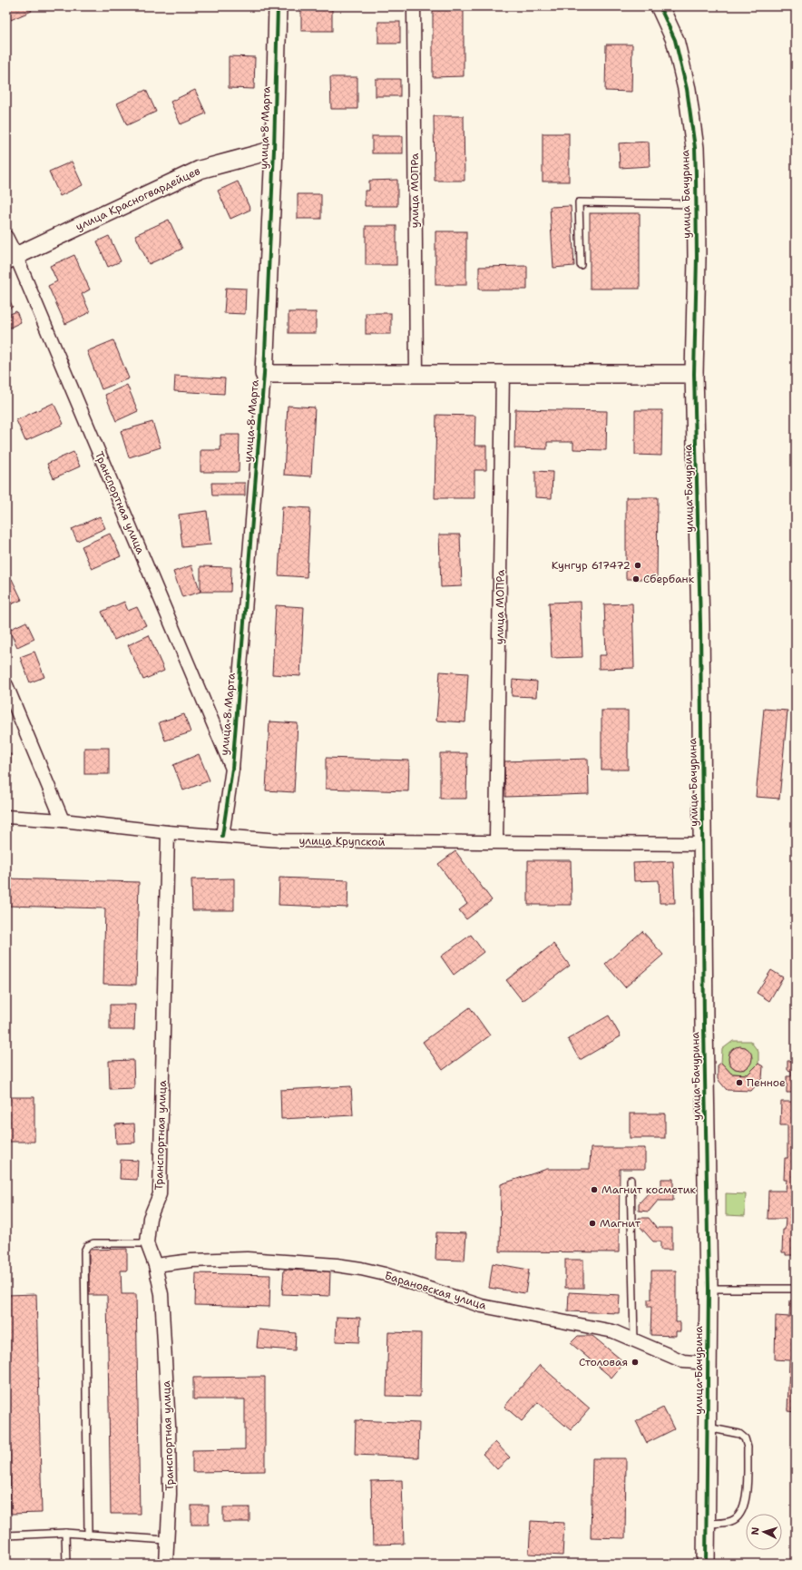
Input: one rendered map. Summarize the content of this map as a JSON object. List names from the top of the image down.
{
  "streets": {
    "street": [
      "улица 8 Марта",
      "улица МОПРа",
      "улица Бачурина",
      "улица Красногвардейцев",
      "Транспортная улица",
      "улица Крупской",
      "Барановская улица"
    ]
  },
  "crossings": [
    ["улица 8 Марта", "улица Красногвардейцев"],
    ["улица 8 Марта", "Транспортная улица"],
    ["улица 8 Марта", "улица Крупской"],
    ["улица МОПРа", "улица Крупской"],
    ["улица Бачурина", "улица Крупской"],
    ["улица Бачурина", "Барановская улица"],
    ["улица Красногвардейцев", "Транспортная улица"],
    ["Транспортная улица", "улица Крупской"],
    ["Транспортная улица", "Барановская улица"]
  ],
  "places": [
    "Кунгур 617472",
    "Сбербанк",
    "Пенное",
    "Магнит косметик",
    "Магнит",
    "Столовая"
  ],
  "north": "left"
}
